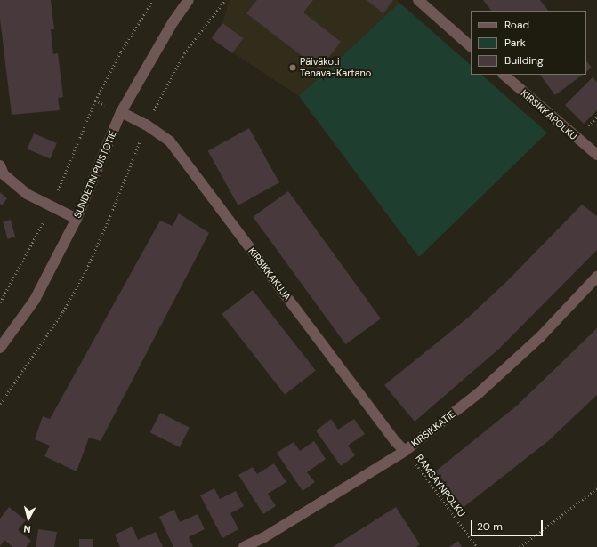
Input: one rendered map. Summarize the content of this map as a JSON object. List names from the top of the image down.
{
  "streets": {
    "street": [
      "KIRSIKKAPOLKU",
      "SUNDETIN PUISTOTIE",
      "KIRSIKKAKUJA",
      "KIRSIKKATIE"
    ],
    "path": ["RAMSAYNPOLKU"]
  },
  "crossings": [
    ["SUNDETIN PUISTOTIE", "KIRSIKKAKUJA"],
    ["KIRSIKKAKUJA", "KIRSIKKATIE"],
    ["KIRSIKKAKUJA", "RAMSAYNPOLKU"],
    ["KIRSIKKATIE", "RAMSAYNPOLKU"]
  ],
  "places": ["Päiväkoti Tenava-Kartano"],
  "legend": ["Road", "Park", "Building"],
  "scale_bar": "20 m",
  "north": "bottom"
}
